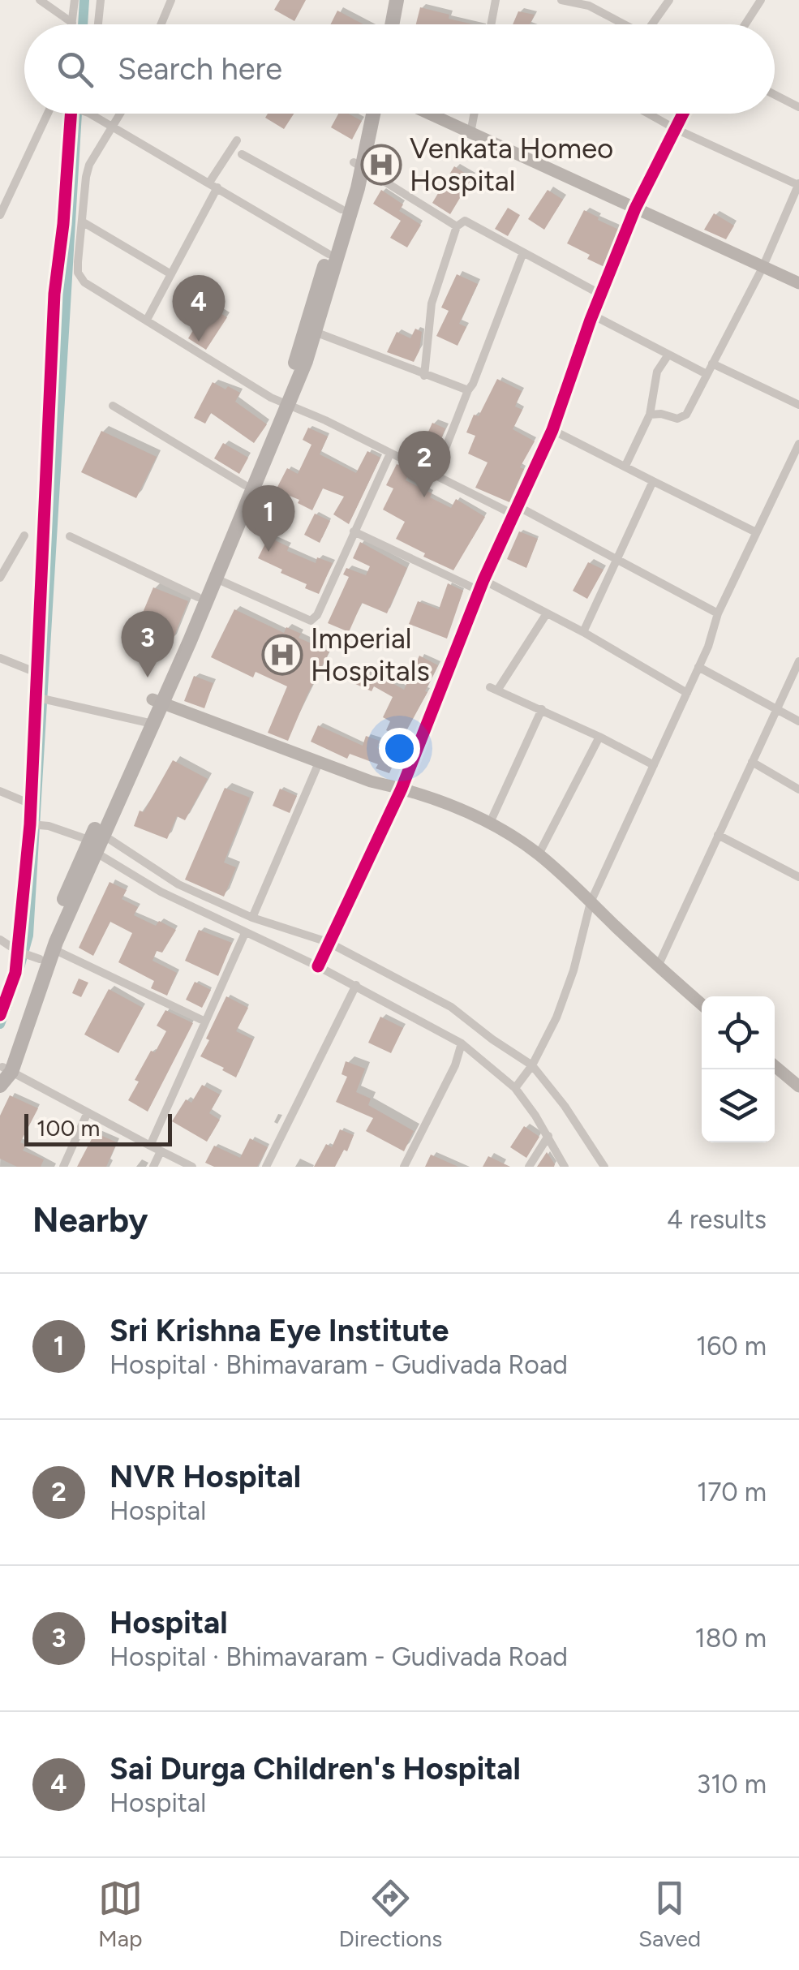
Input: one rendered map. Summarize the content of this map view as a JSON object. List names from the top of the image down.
{
  "places": {
    "hospital": ["Venkata Homeo Hospital", "Imperial Hospitals"]
  },
  "scale_bar": "100 m",
  "page": {
    "search": "Search here",
    "pins": [
      "4",
      "2",
      "1",
      "3"
    ],
    "scale": "100 m",
    "heading": ["Nearby", "4 results"],
    "list": [
      {
        "mark": "1",
        "name": "Sri Krishna Eye Institute",
        "note": "Hospital · Bhimavaram - Gudivada Road",
        "value": "160 m"
      },
      {
        "mark": "2",
        "name": "NVR Hospital",
        "note": "Hospital",
        "value": "170 m"
      },
      {
        "mark": "3",
        "name": "Hospital",
        "note": "Hospital · Bhimavaram - Gudivada Road",
        "value": "180 m"
      },
      {
        "mark": "4",
        "name": "Sai Durga Children's Hospital",
        "note": "Hospital",
        "value": "310 m"
      }
    ],
    "nav": ["Map", "Directions", "Saved"]
  }
}
